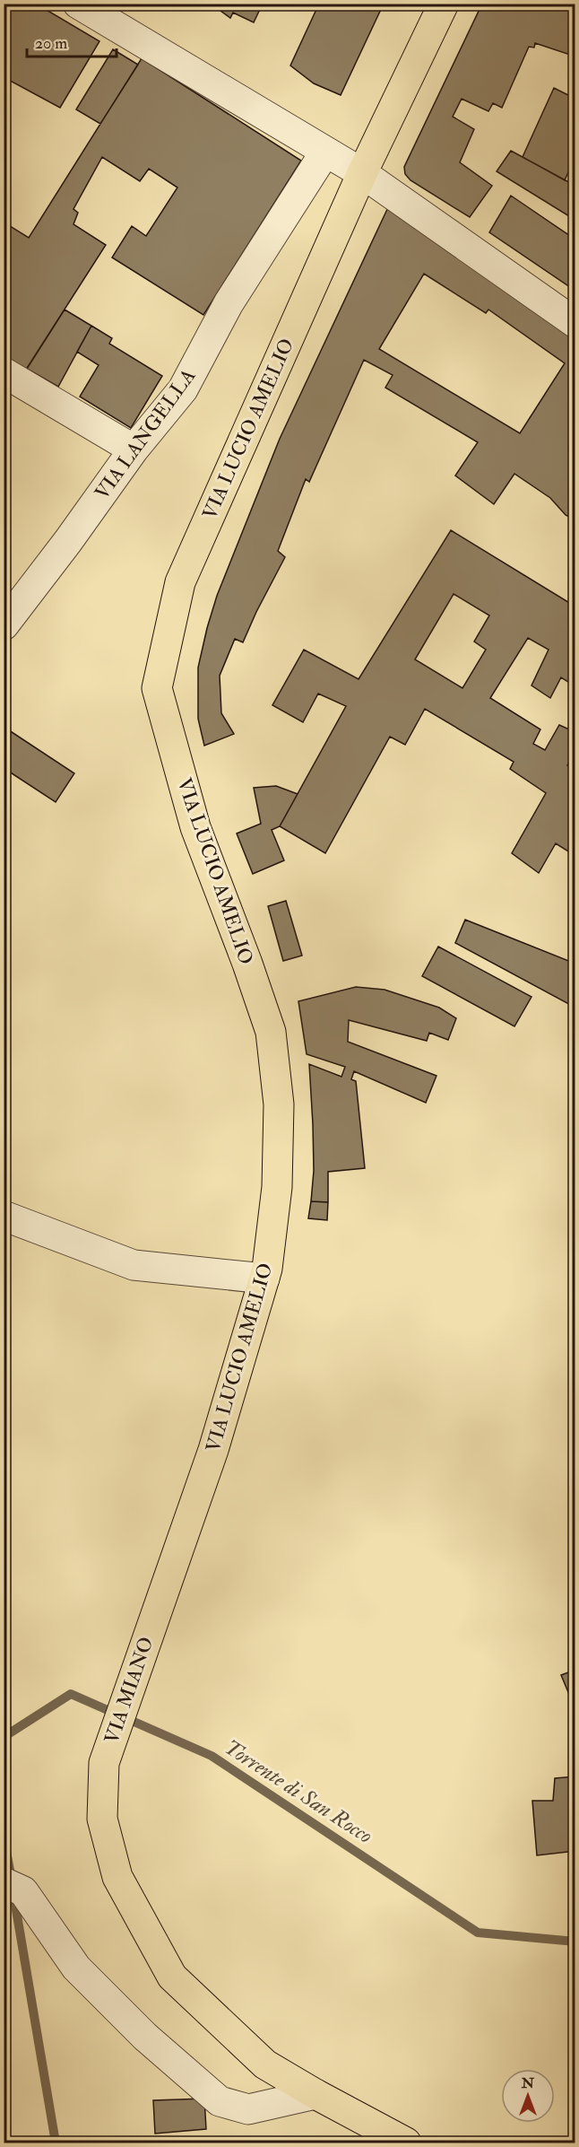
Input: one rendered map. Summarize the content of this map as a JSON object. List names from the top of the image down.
{
  "streets": {
    "main road": ["VIA LUCIO AMELIO", "VIA MIANO"],
    "street": ["VIA LANGELLA"]
  },
  "crossings": [
    ["VIA LUCIO AMELIO", "VIA MIANO"]
  ],
  "water": ["Torrente di San Rocco"],
  "scale_bar": "20 m",
  "north": "top"
}
